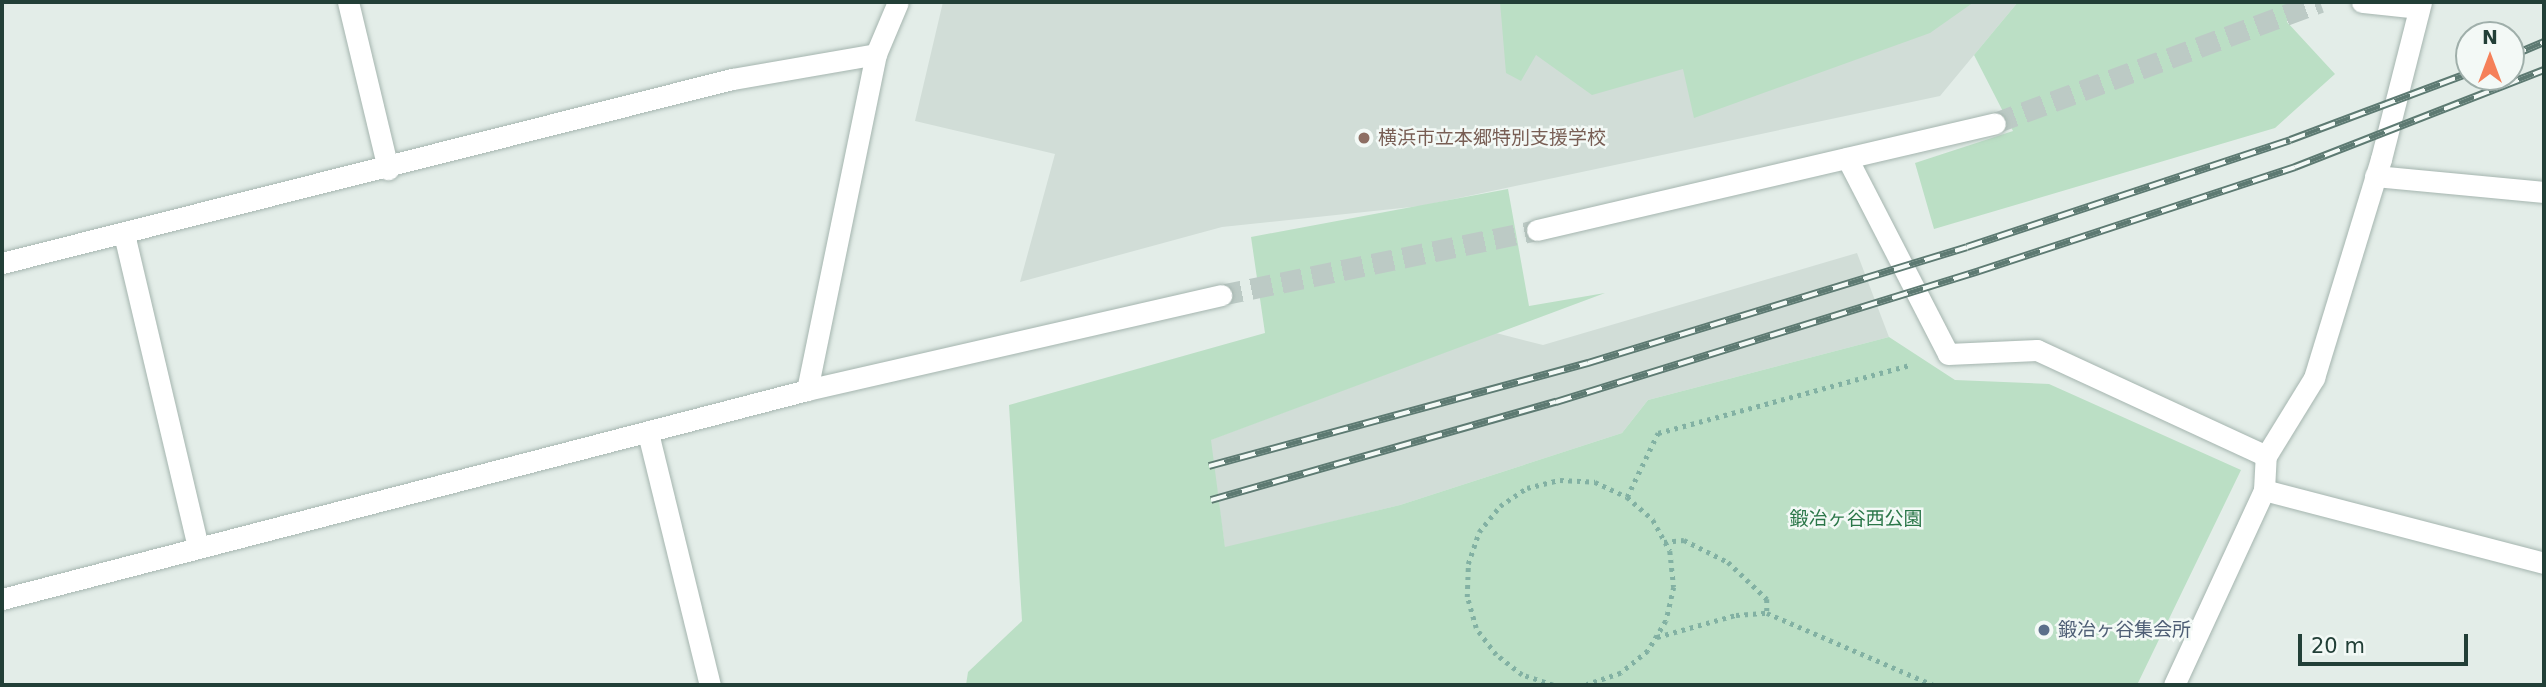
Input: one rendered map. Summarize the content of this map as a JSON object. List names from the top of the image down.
{
  "parks": ["鍛冶ヶ谷西公園"],
  "places": ["横浜市立本郷特別支援学校", "鍛冶ヶ谷集会所"],
  "scale_bar": "20 m",
  "north": "top"
}
